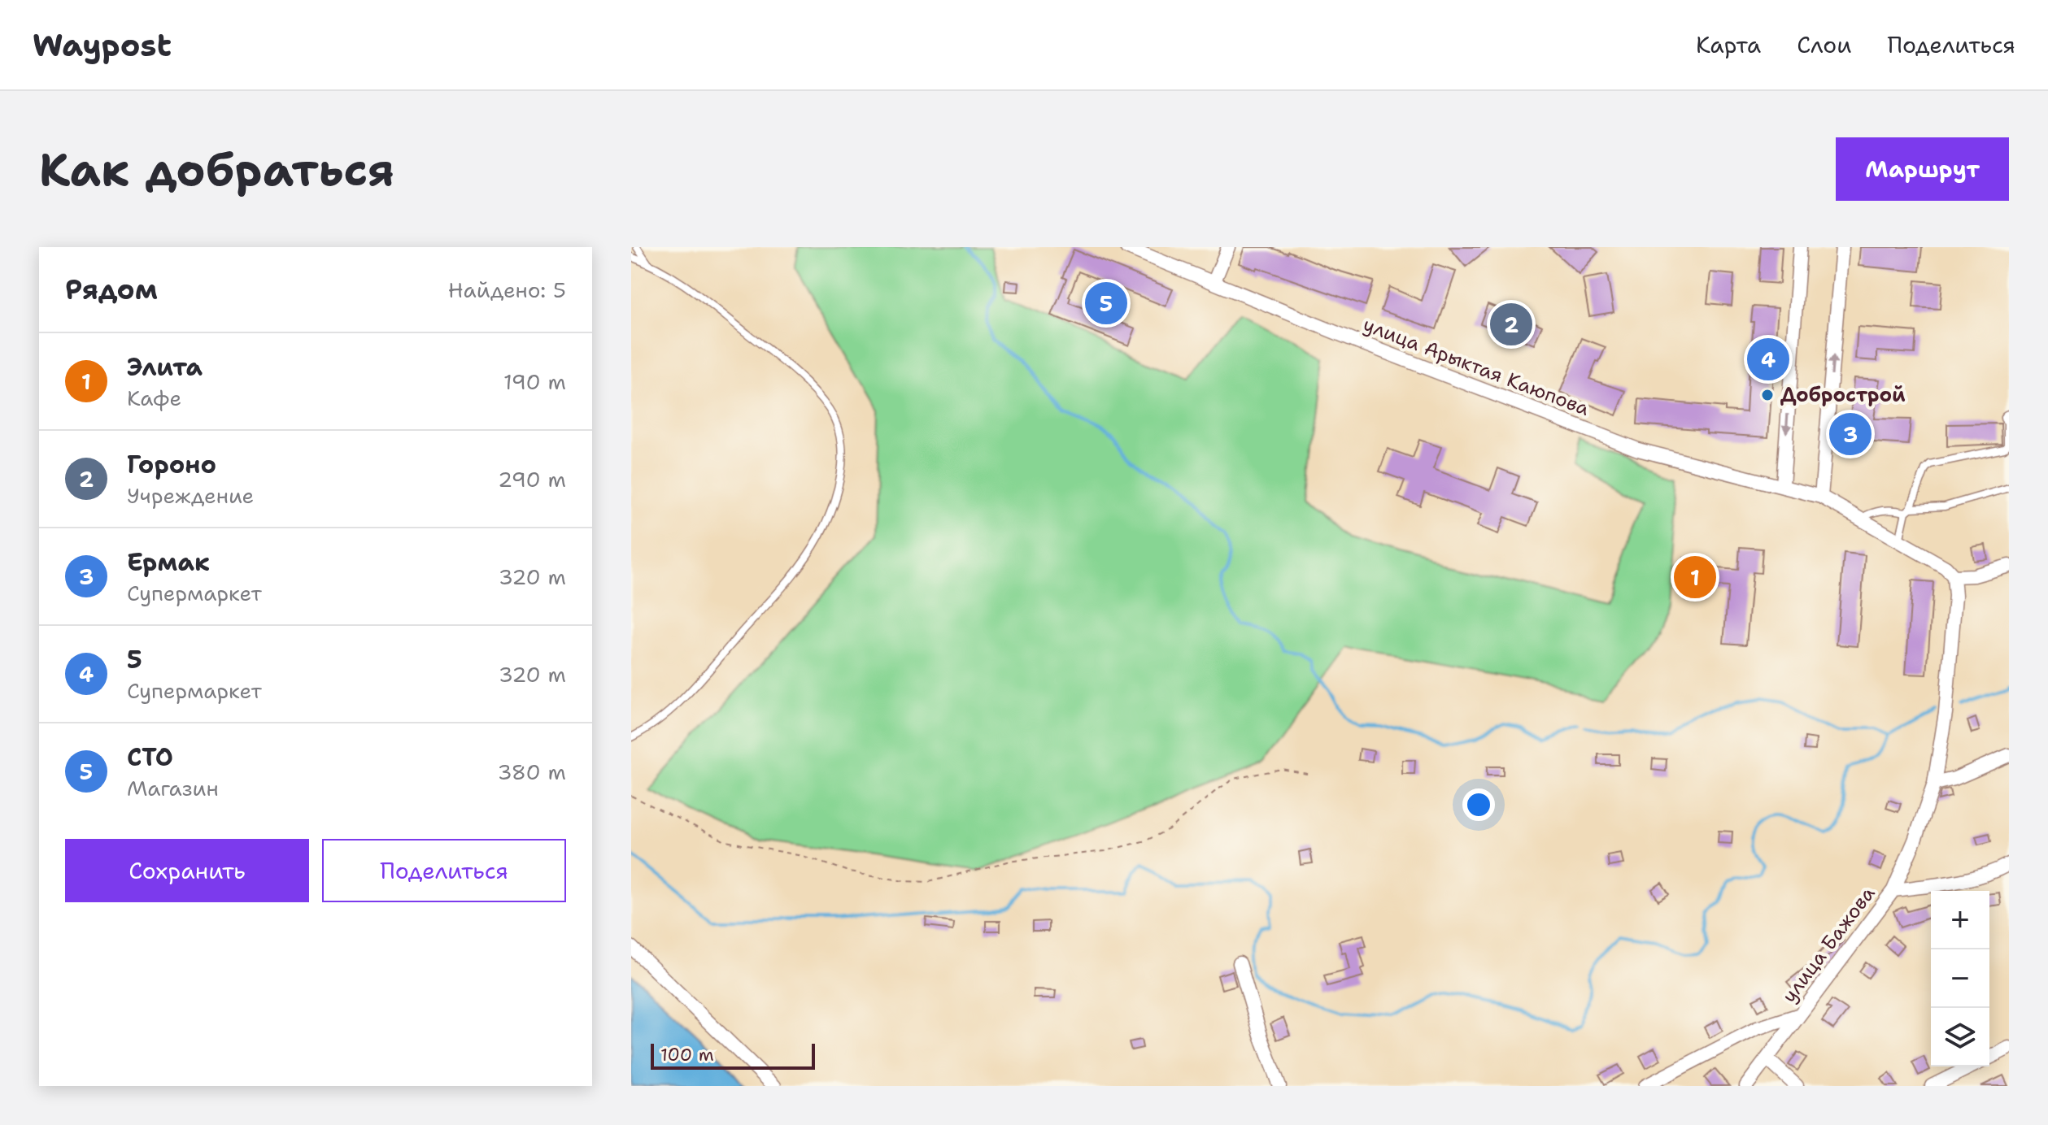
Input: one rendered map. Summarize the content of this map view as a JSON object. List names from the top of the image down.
{
  "streets": {
    "street": ["улица Арыктая Каюпова", "улица Бажова"]
  },
  "places": ["Добрострой"],
  "scale_bar": "100 m",
  "page": {
    "header": "Waypost",
    "nav": ["Карта", "Слои", "Поделиться"],
    "buttons": [
      "Маршрут",
      ["Сохранить", "Поделиться"]
    ],
    "title": "Как добраться",
    "heading": ["Рядом", "Найдено: 5"],
    "pins": [
      "5",
      "2",
      "4",
      "3",
      "1"
    ],
    "list": [
      {
        "mark": "1",
        "name": "Элита",
        "note": "Кафе",
        "value": "190 m"
      },
      {
        "mark": "2",
        "name": "Гороно",
        "note": "Учреждение",
        "value": "290 m"
      },
      {
        "mark": "3",
        "name": "Ермак",
        "note": "Супермаркет",
        "value": "320 m"
      },
      {
        "mark": "4",
        "name": "5",
        "note": "Супермаркет",
        "value": "320 m"
      },
      {
        "mark": "5",
        "name": "СТО",
        "note": "Магазин",
        "value": "380 m"
      }
    ],
    "map_buttons": ["+", "−"],
    "scale": "100 m"
  }
}
